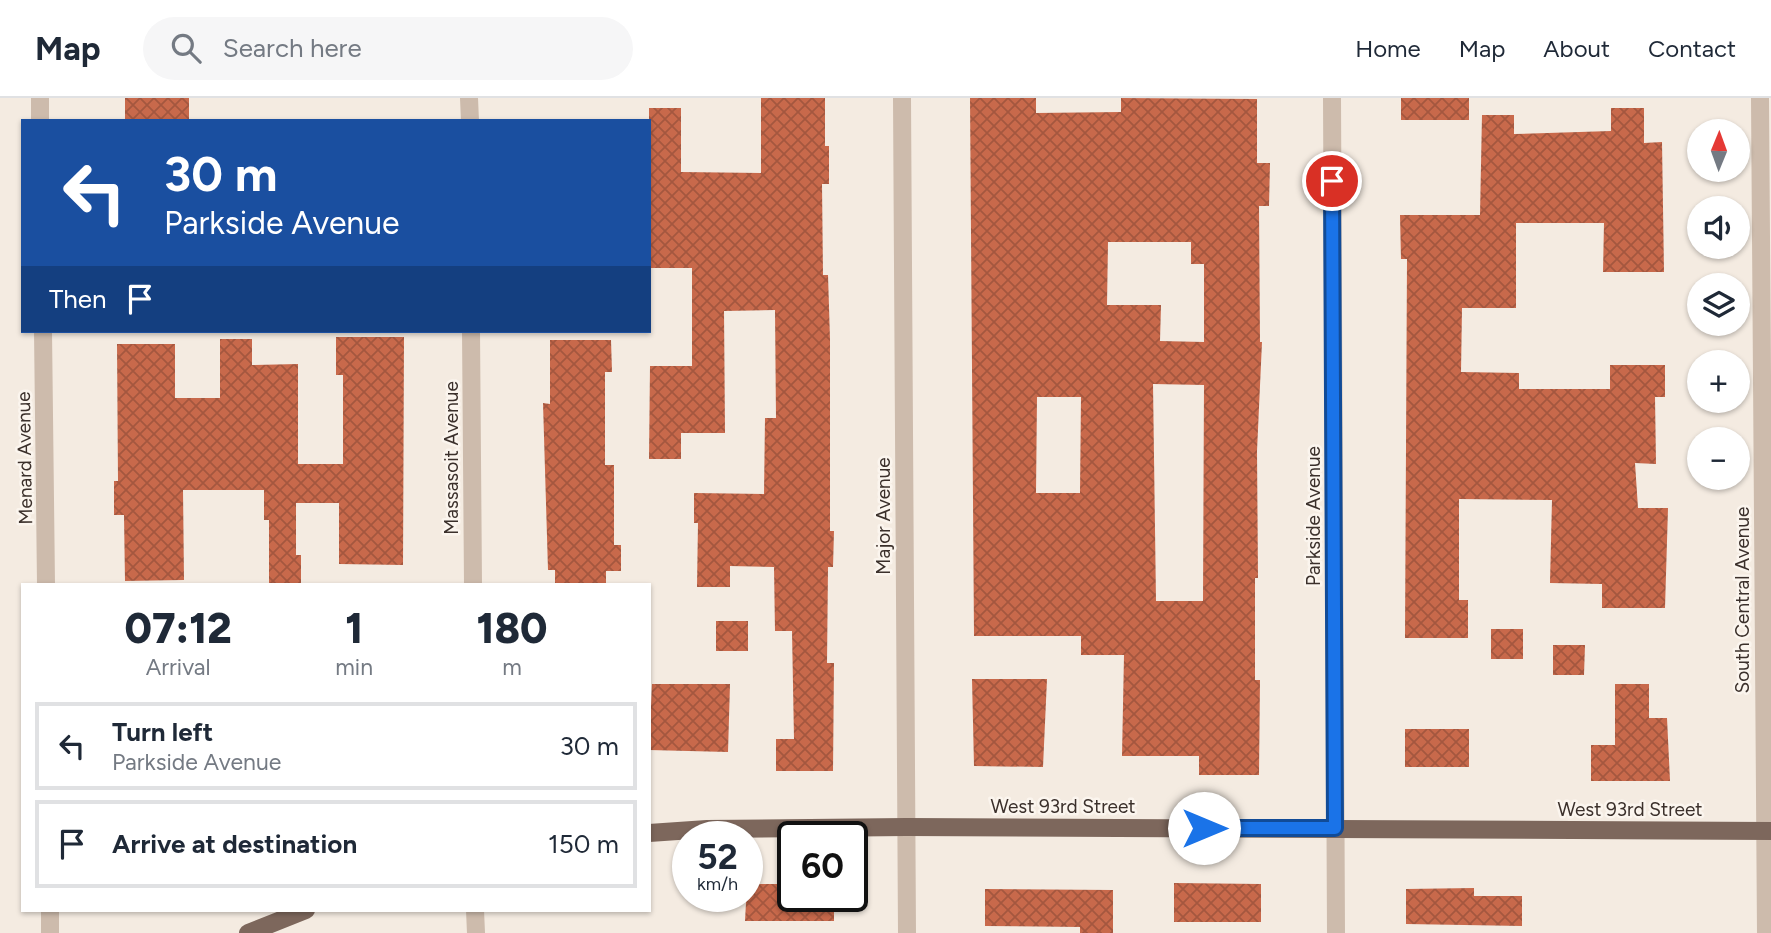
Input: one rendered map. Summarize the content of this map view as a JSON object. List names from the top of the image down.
{
  "streets": {
    "main road": ["West 93rd Street"],
    "street": [
      "Menard Avenue",
      "Massasoit Avenue",
      "Major Avenue",
      "Parkside Avenue",
      "South Central Avenue"
    ]
  },
  "crossings": [
    ["Major Avenue", "West 93rd Street"],
    ["Parkside Avenue", "West 93rd Street"],
    ["South Central Avenue", "West 93rd Street"]
  ],
  "north": "top",
  "page": {
    "header": "Map",
    "search": "Search here",
    "nav": [
      "Home",
      "Map",
      "About",
      "Contact"
    ],
    "map_buttons": ["+", "−"],
    "turn": ["30 m", "Parkside Avenue"],
    "then": "Then",
    "eta": [
      "07:12",
      "Arrival",
      "1",
      "min",
      "180",
      "m"
    ],
    "list": [
      {
        "name": "Turn left",
        "note": "Parkside Avenue",
        "value": "30 m"
      },
      {
        "name": "Arrive at destination",
        "value": "150 m"
      }
    ],
    "speed": "52 km/h",
    "limit": "60"
  }
}
